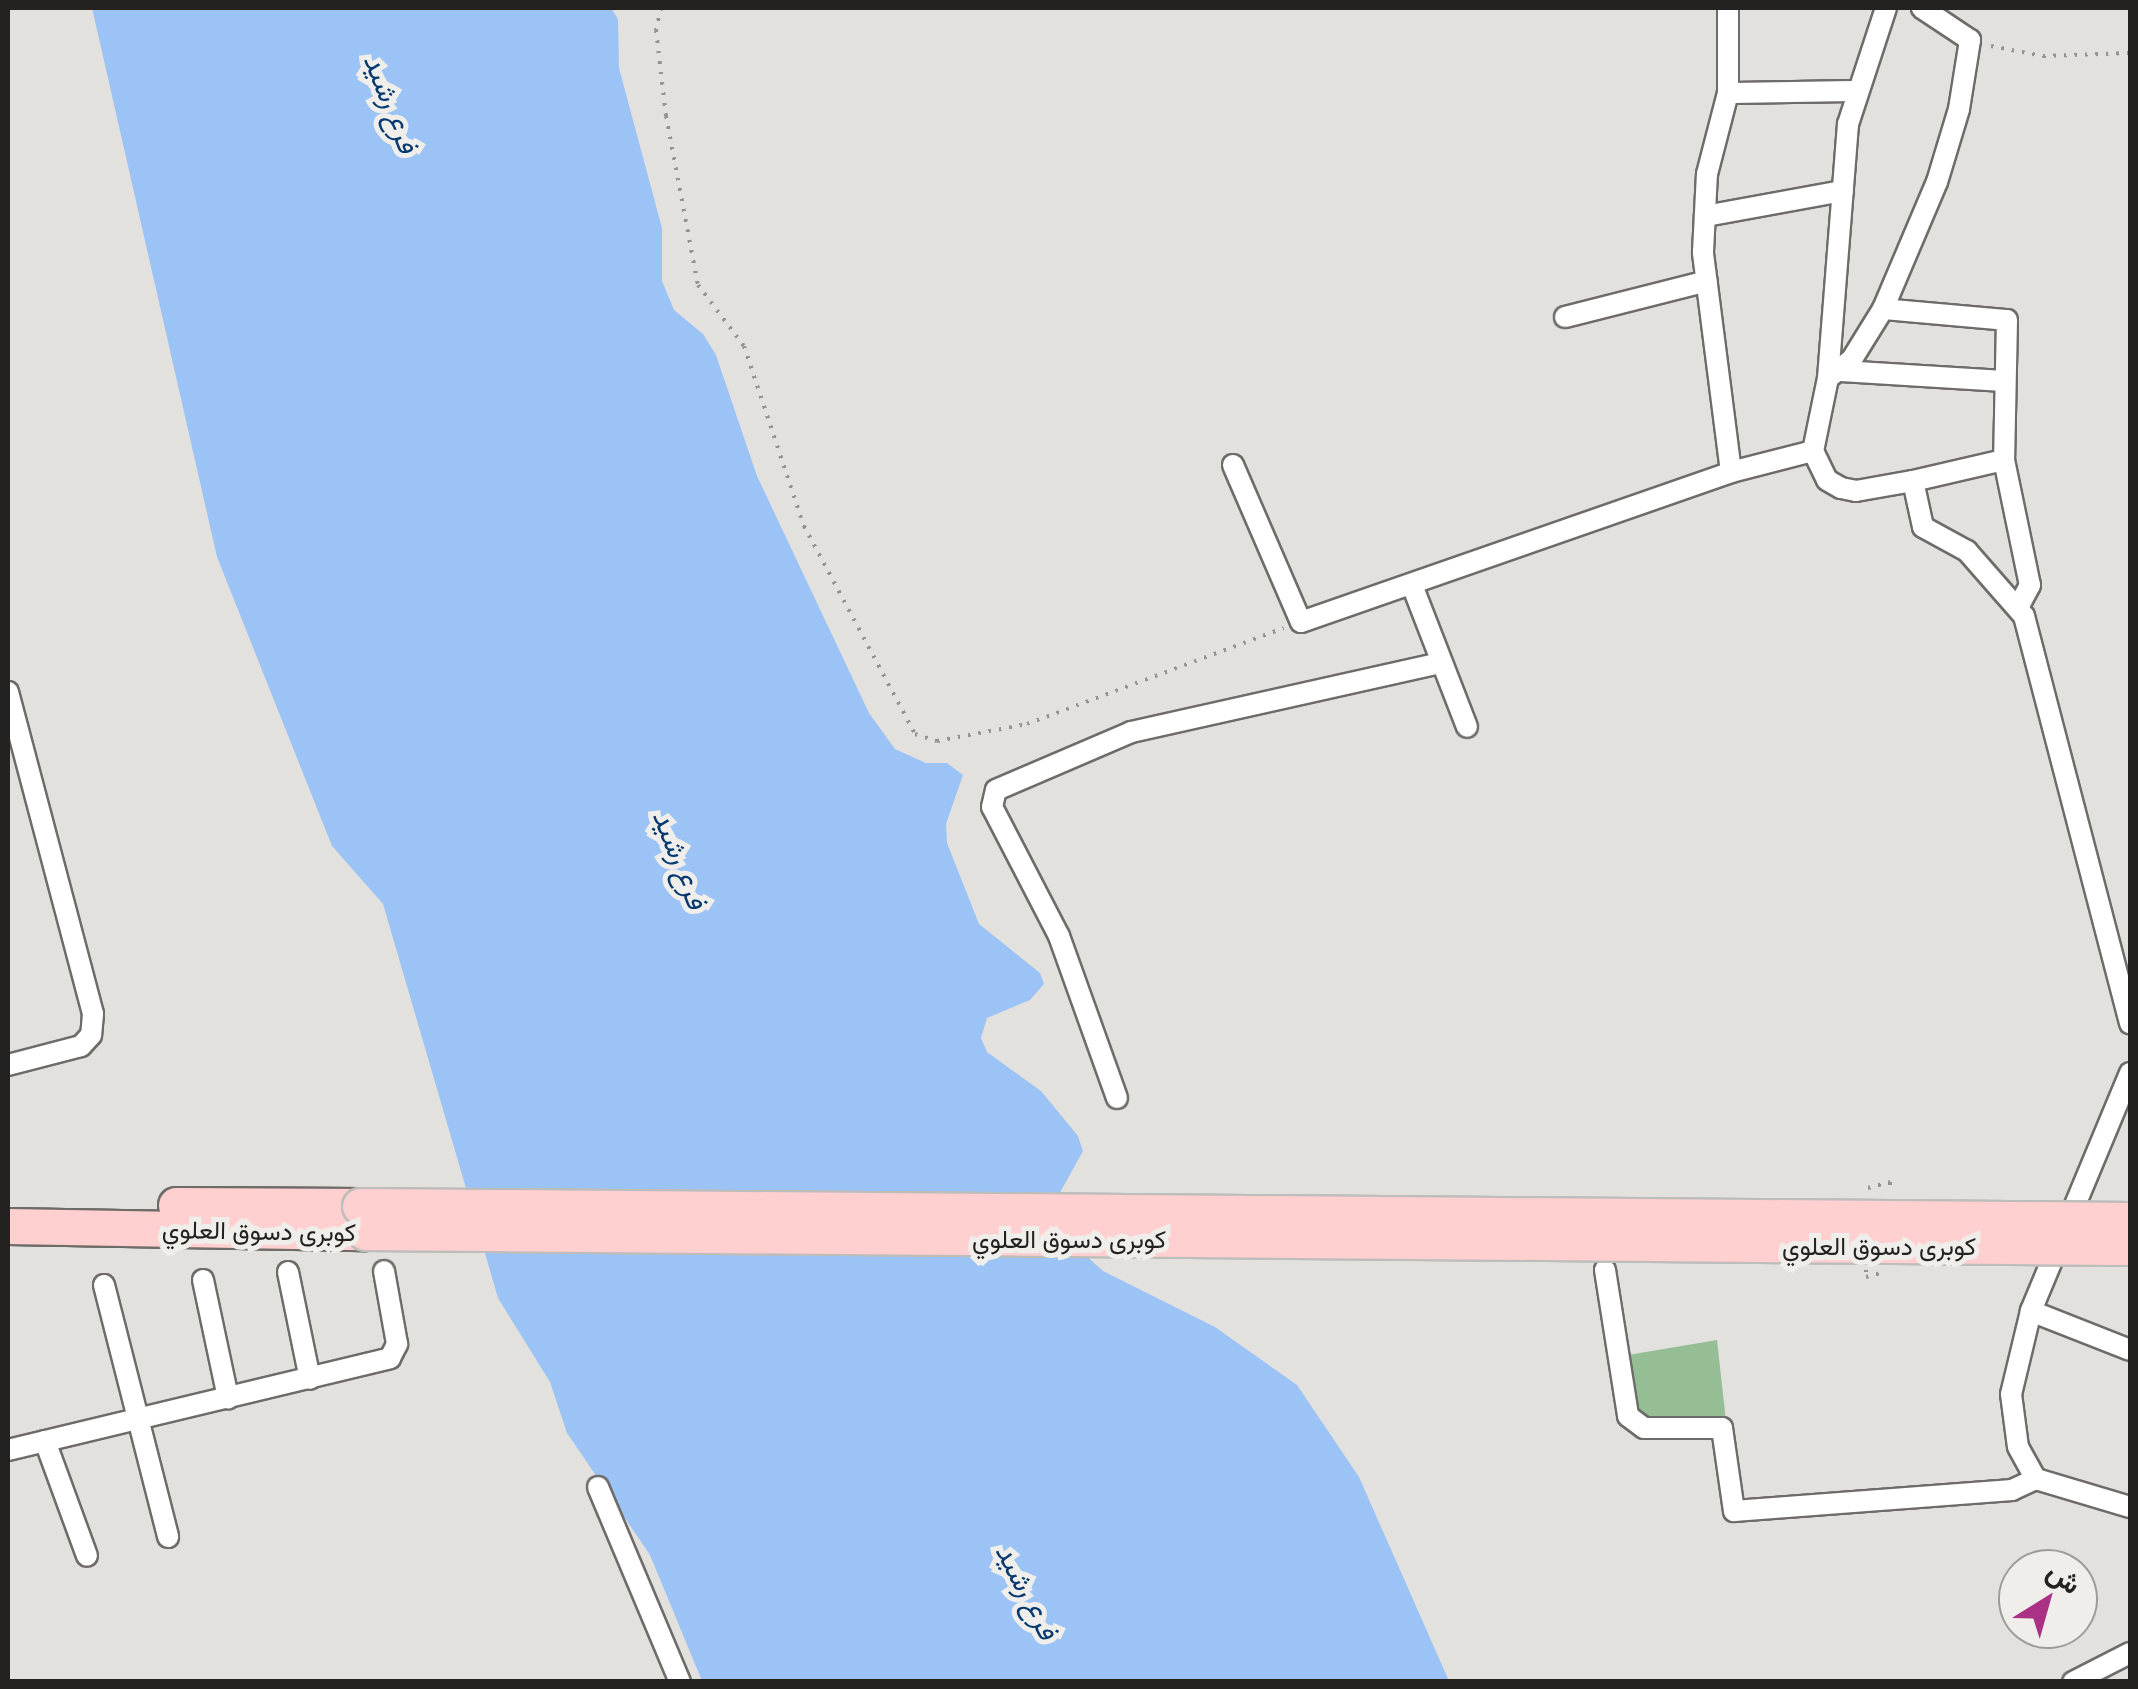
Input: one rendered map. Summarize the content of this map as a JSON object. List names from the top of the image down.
{
  "streets": {
    "highway": ["كوبرى دسوق العلوي"]
  },
  "water": ["فرع رشيد"],
  "north": "top right"
}
